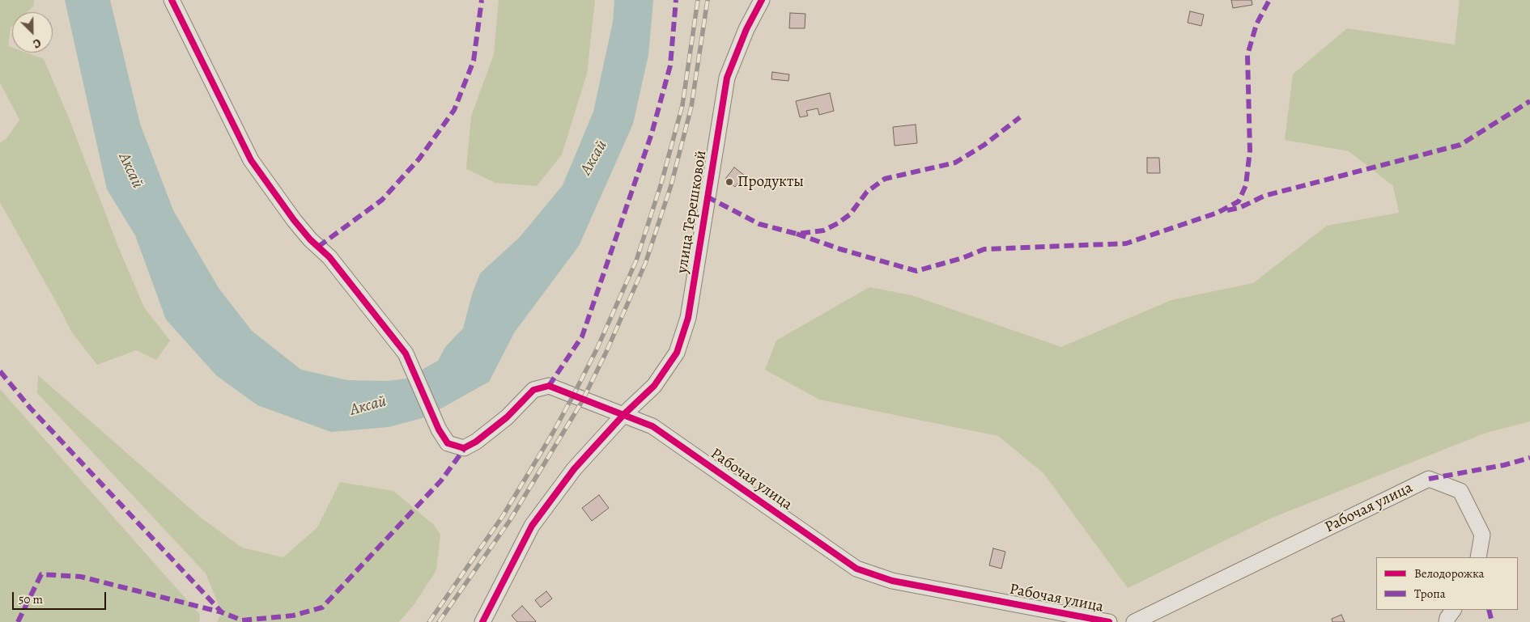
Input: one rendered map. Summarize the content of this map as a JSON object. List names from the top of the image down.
{
  "streets": {
    "street": ["улица Терешковой", "Рабочая улица"]
  },
  "crossings": [
    ["улица Терешковой", "Рабочая улица"]
  ],
  "water": ["Аксай"],
  "places": ["Продукты"],
  "legend": ["Велодорожка", "Тропа"],
  "scale_bar": "50 m",
  "north": "bottom right"
}
